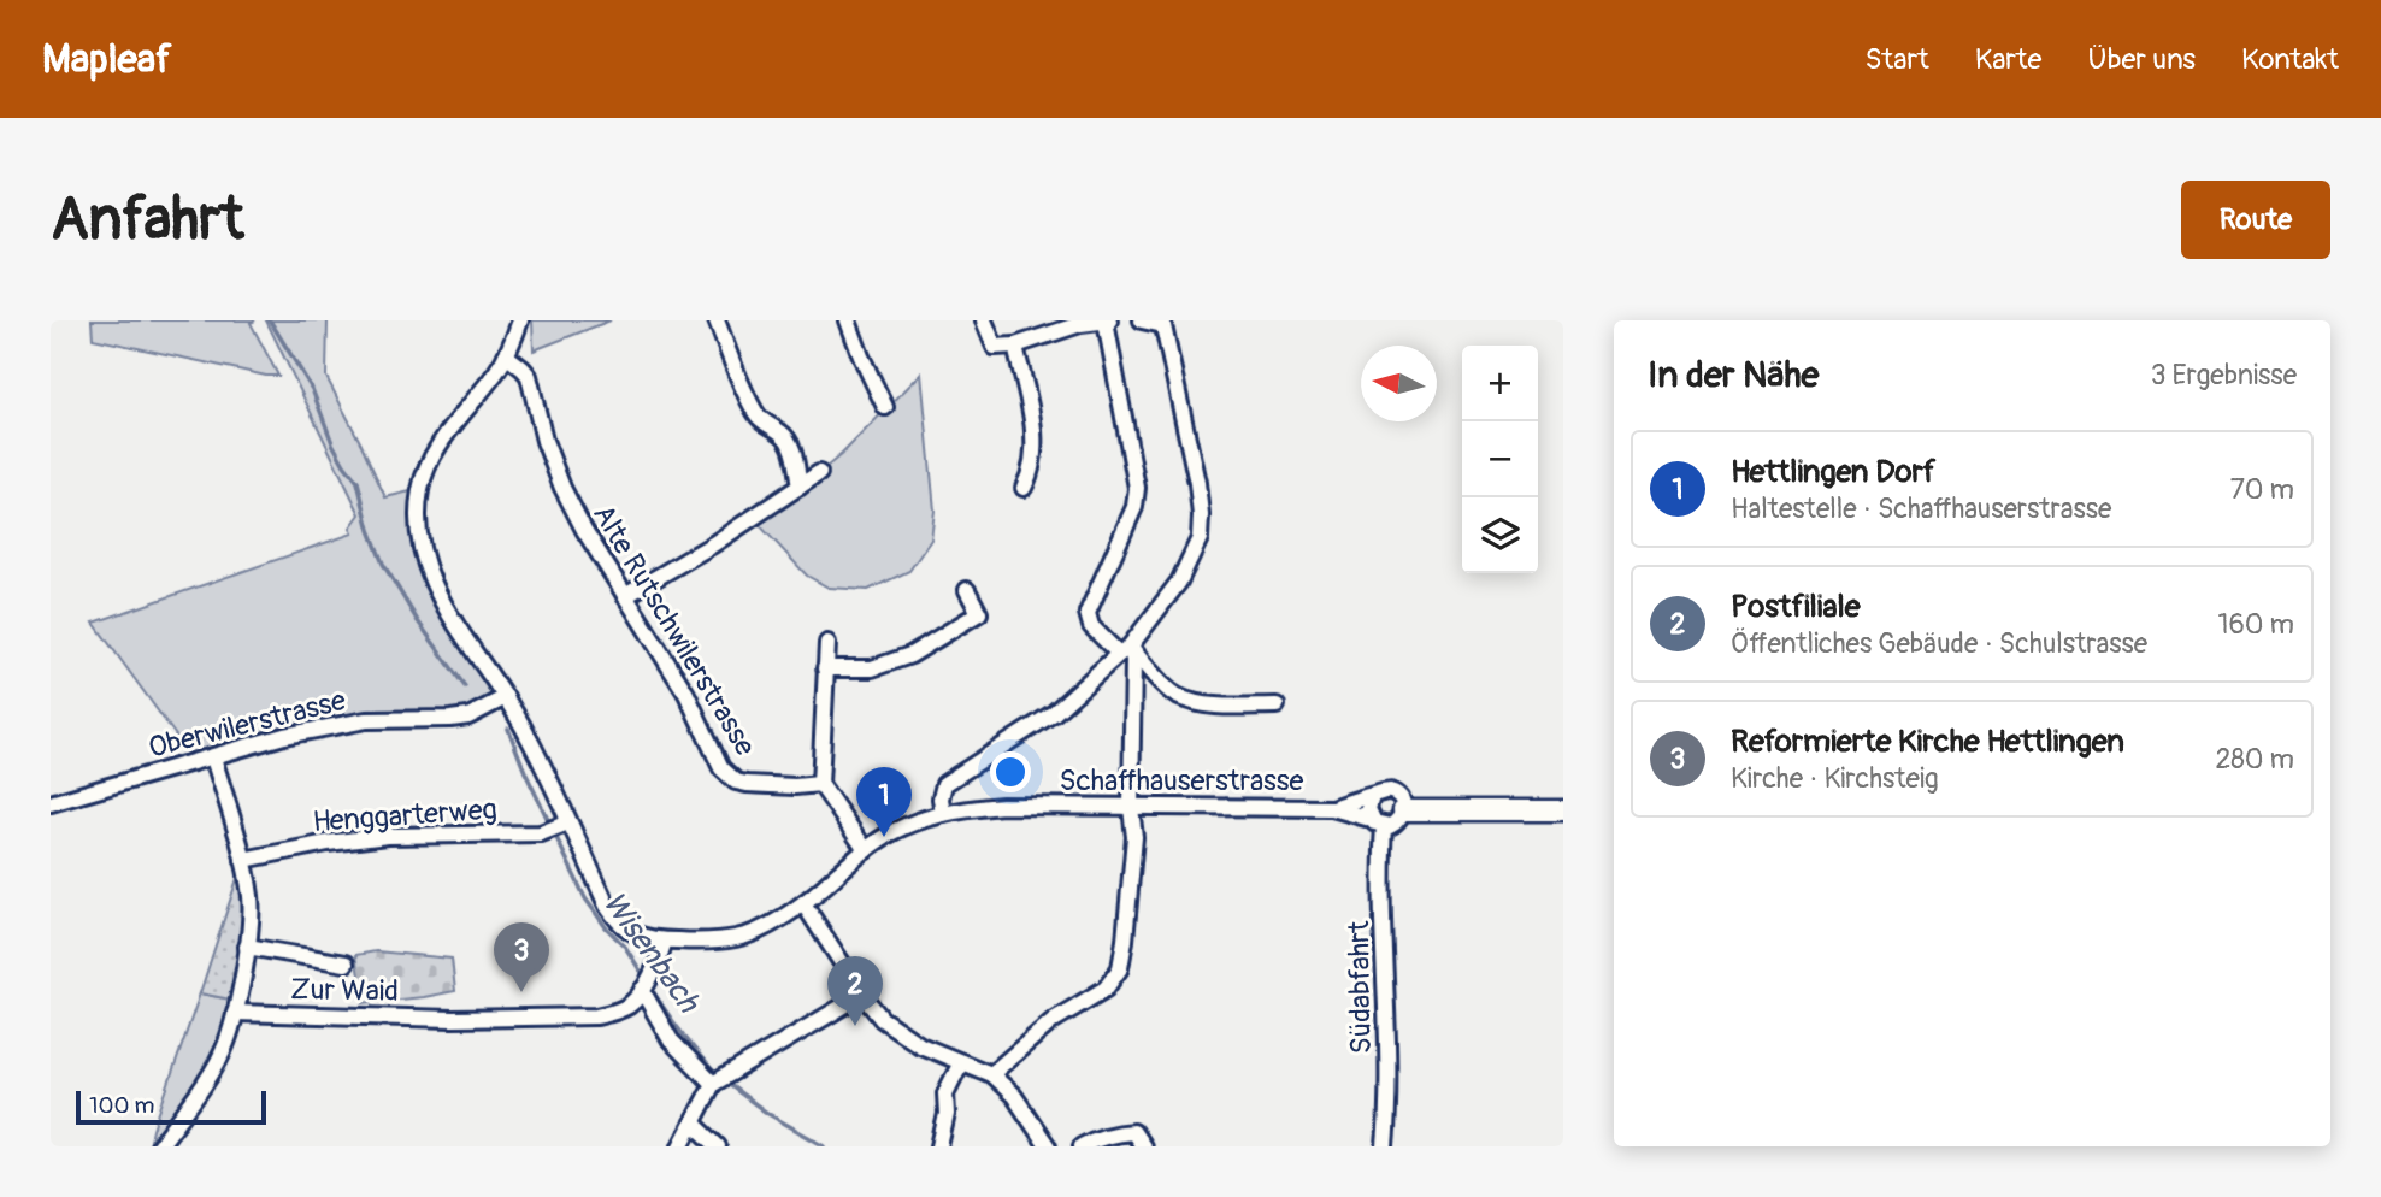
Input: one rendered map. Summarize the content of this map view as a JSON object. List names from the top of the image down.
{
  "streets": {
    "street": [
      "Alte Rutschwilerstrasse",
      "Oberwilerstrasse",
      "Schaffhauserstrasse",
      "Henggarterweg",
      "Südabfahrt",
      "Zur Waid"
    ]
  },
  "crossings": [
    ["Alte Rutschwilerstrasse", "Schaffhauserstrasse"],
    ["Oberwilerstrasse", "Schaffhauserstrasse"],
    ["Schaffhauserstrasse", "Henggarterweg"],
    ["Schaffhauserstrasse", "Südabfahrt"]
  ],
  "water": ["Wisenbach"],
  "scale_bar": "100 m",
  "north": "left",
  "page": {
    "header": "Mapleaf",
    "nav": [
      "Start",
      "Karte",
      "Über uns",
      "Kontakt"
    ],
    "buttons": "Route",
    "title": "Anfahrt",
    "heading": ["In der Nähe", "3 Ergebnisse"],
    "map_buttons": ["+", "−"],
    "list": [
      {
        "mark": "1",
        "name": "Hettlingen Dorf",
        "note": "Haltestelle · Schaffhauserstrasse",
        "value": "70 m"
      },
      {
        "mark": "2",
        "name": "Postfiliale",
        "note": "Öffentliches Gebäude · Schulstrasse",
        "value": "160 m"
      },
      {
        "mark": "3",
        "name": "Reformierte Kirche Hettlingen",
        "note": "Kirche · Kirchsteig",
        "value": "280 m"
      }
    ],
    "pins": ["1", "3", "2"],
    "scale": "100 m"
  }
}
